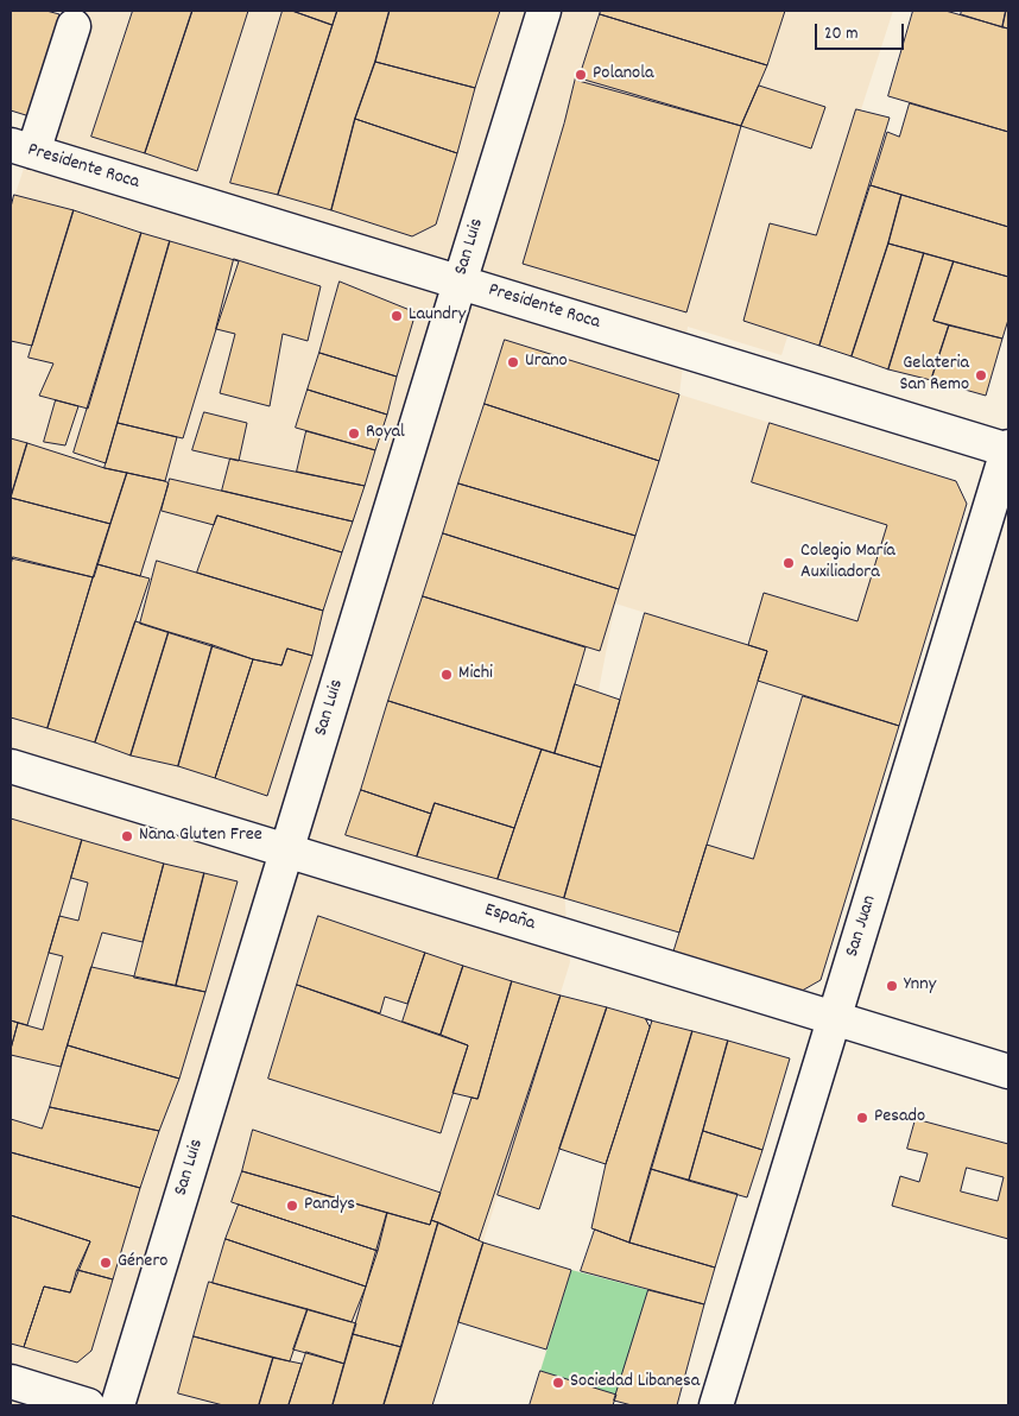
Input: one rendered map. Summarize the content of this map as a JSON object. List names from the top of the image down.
{
  "streets": {
    "street": [
      "Presidente Roca",
      "San Luis",
      "España",
      "San Juan"
    ]
  },
  "crossings": [
    ["Presidente Roca", "San Luis"],
    ["Presidente Roca", "San Juan"],
    ["San Luis", "España"],
    ["España", "San Juan"]
  ],
  "places": [
    "Polanola",
    "Laundry",
    "Urano",
    "Gelateria San Remo",
    "Royal",
    "Colegio María Auxiliadora",
    "Michi",
    "Nana Gluten Free",
    "Ynny",
    "Pesado",
    "Pandys",
    "Género",
    "Sociedad Libanesa"
  ],
  "scale_bar": "20 m"
}
